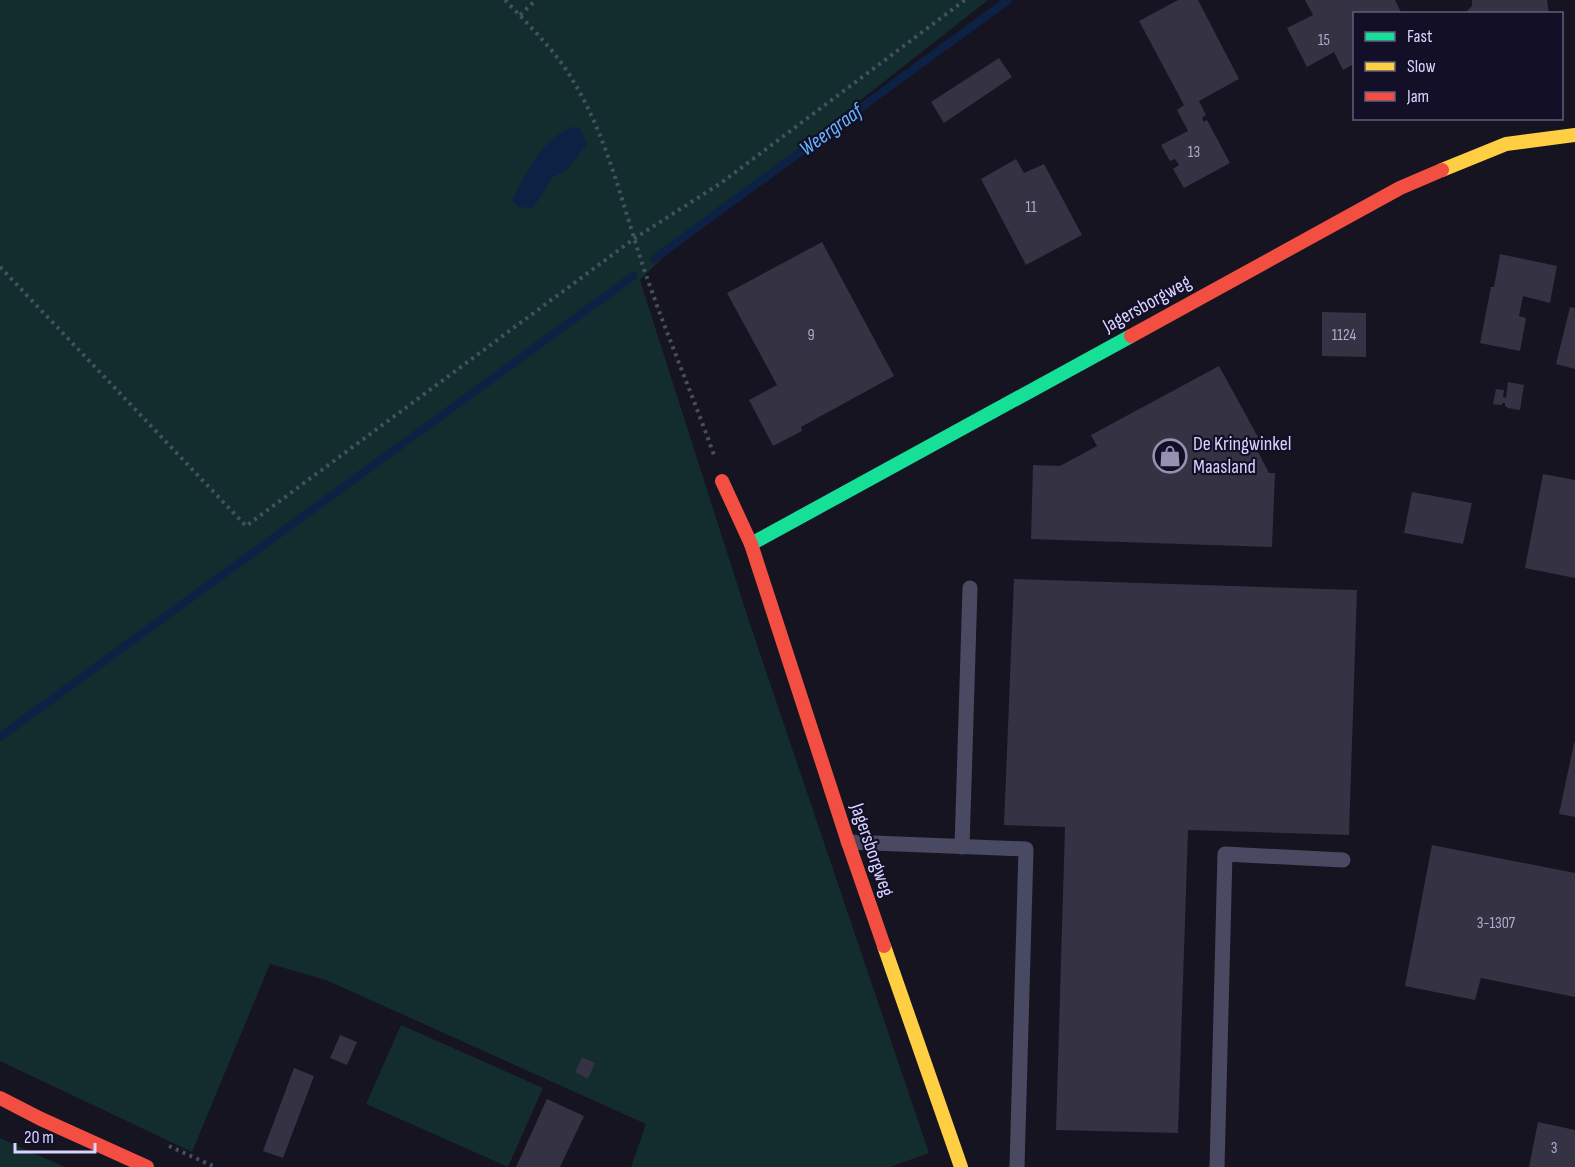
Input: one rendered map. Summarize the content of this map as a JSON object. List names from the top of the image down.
{
  "streets": {
    "street": ["Jagersborgweg"]
  },
  "water": ["Weergraaf"],
  "places": {
    "shop": ["De Kringwinkel Maasland"]
  },
  "house_numbers": [
    "15",
    "13",
    "11",
    "9",
    "1124",
    "3-1307",
    "3"
  ],
  "legend": ["Fast", "Slow", "Jam"],
  "scale_bar": "20 m"
}
